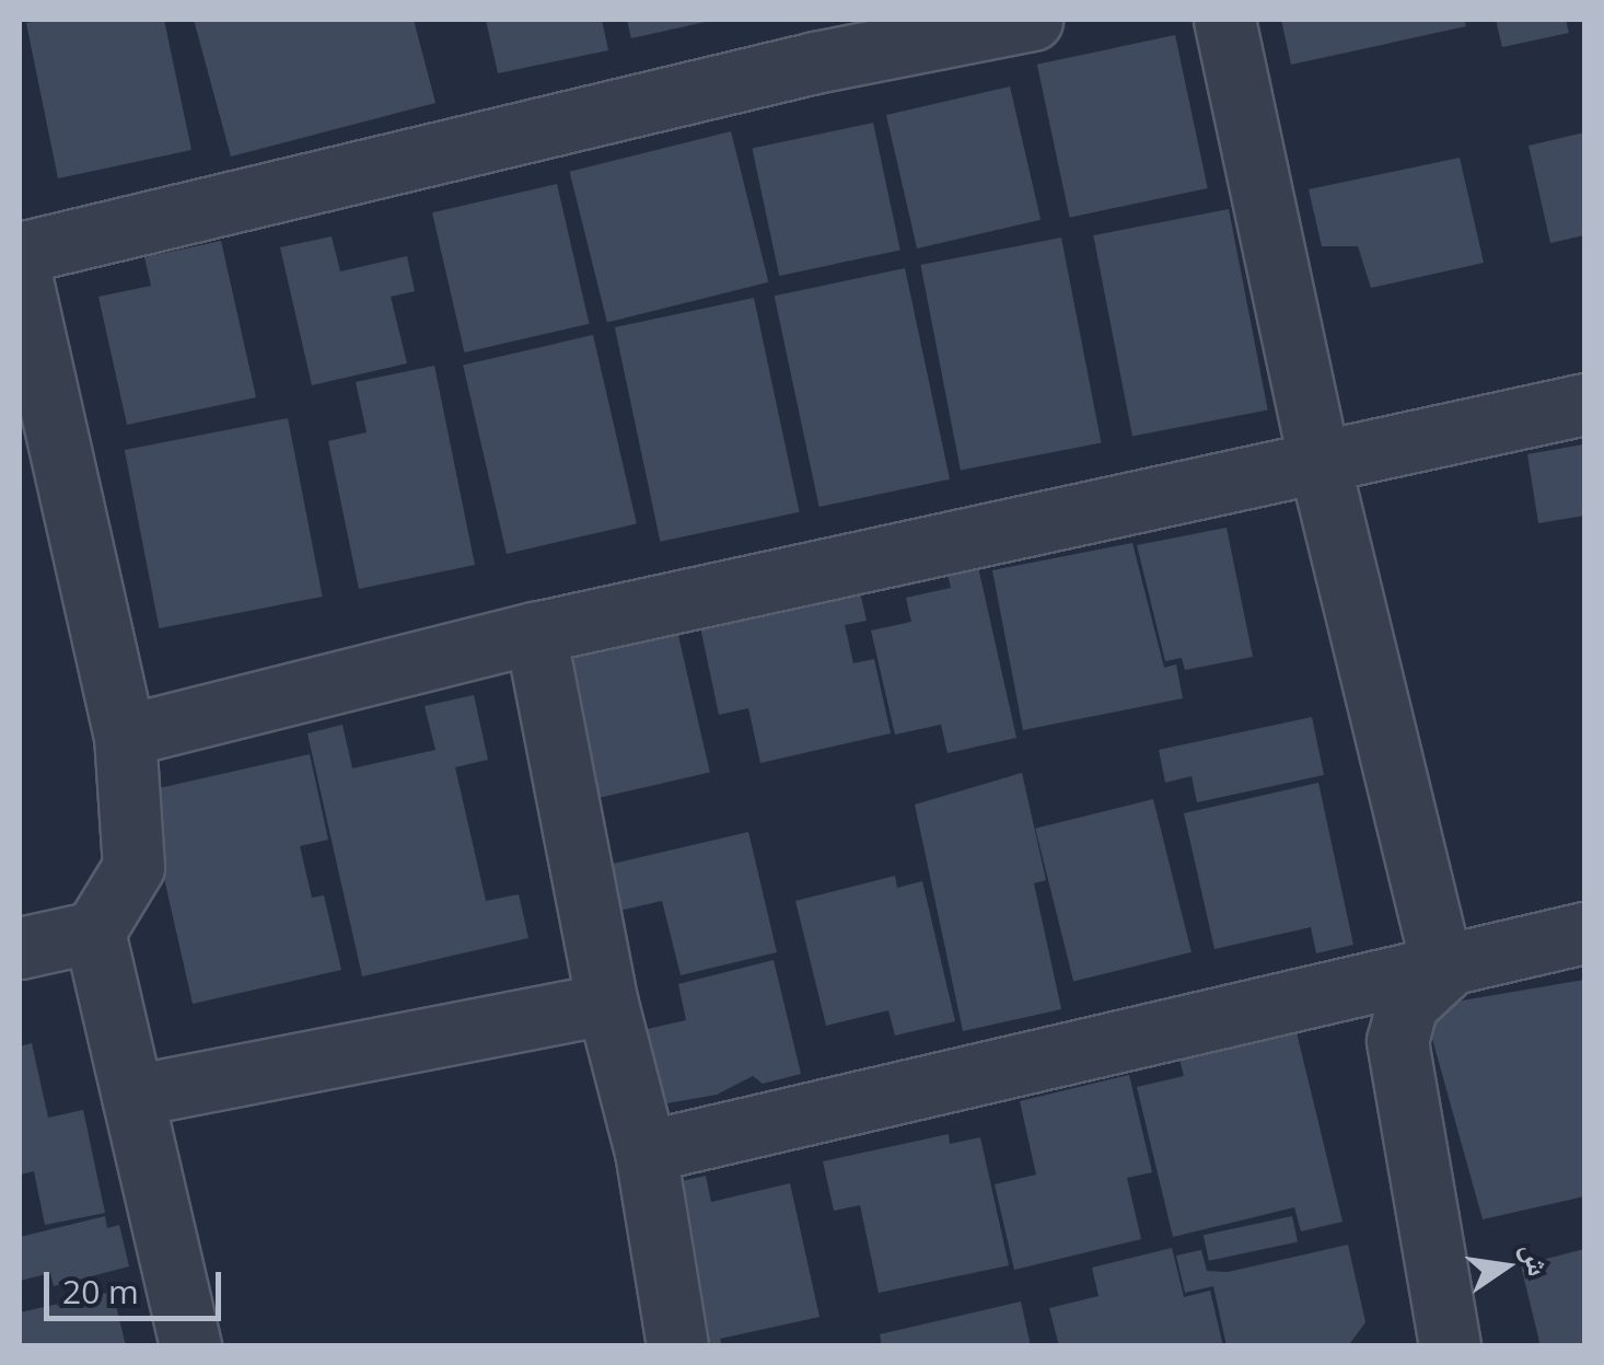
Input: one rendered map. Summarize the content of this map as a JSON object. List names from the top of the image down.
{
  "scale_bar": "20 m",
  "north": "right"
}
